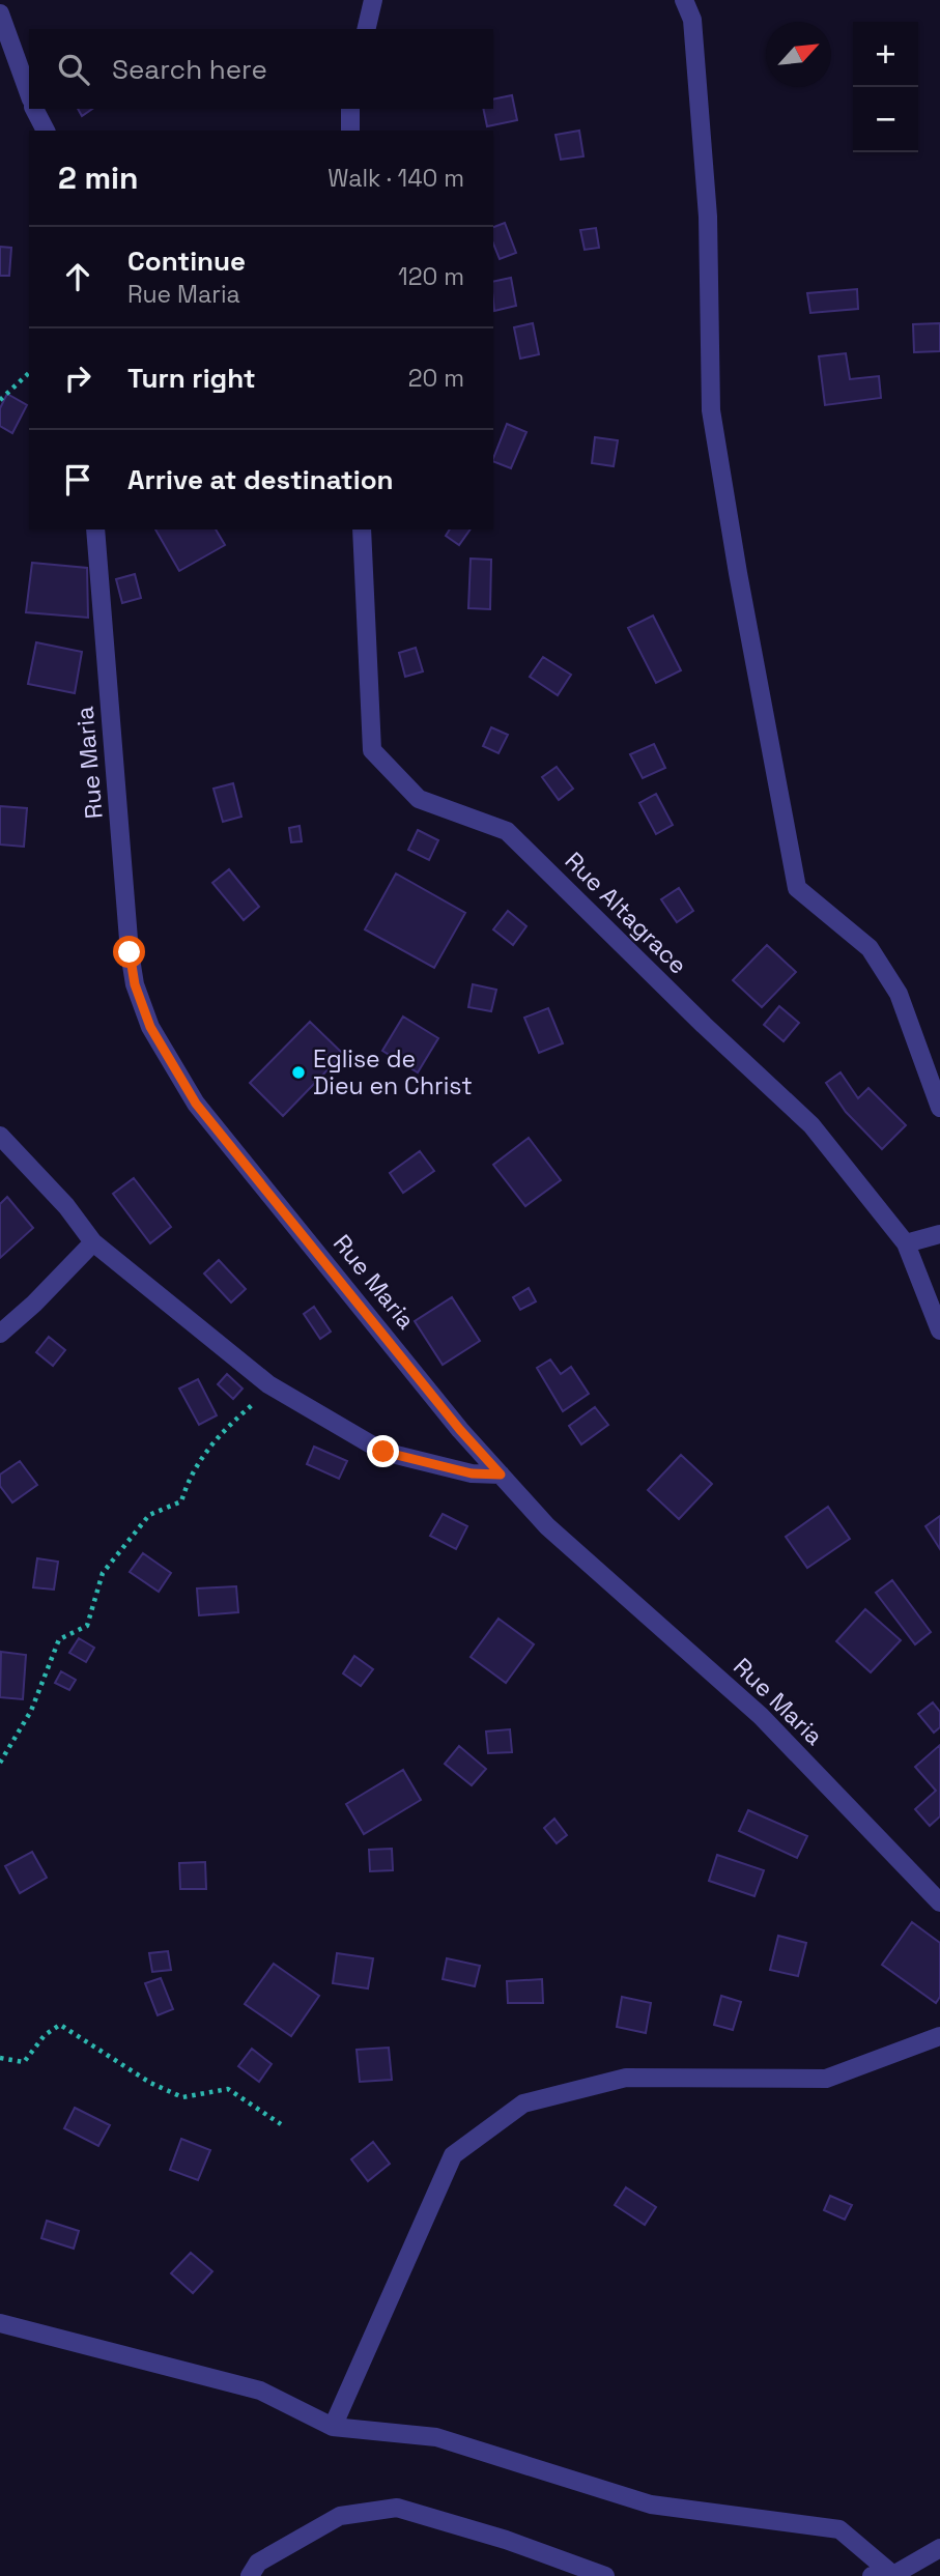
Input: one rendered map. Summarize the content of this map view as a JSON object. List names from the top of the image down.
{
  "streets": {
    "street": ["Rue Maria", "Rue Altagrace"]
  },
  "places": ["Eglise de Dieu en Christ"],
  "north": "top right",
  "page": {
    "map_buttons": ["+", "−"],
    "search": "Search here",
    "heading": ["2 min", "Walk · 140 m"],
    "list": [
      ["Continue", "Rue Maria", "120 m"],
      ["Turn right", "20 m"],
      "Arrive at destination"
    ]
  }
}
